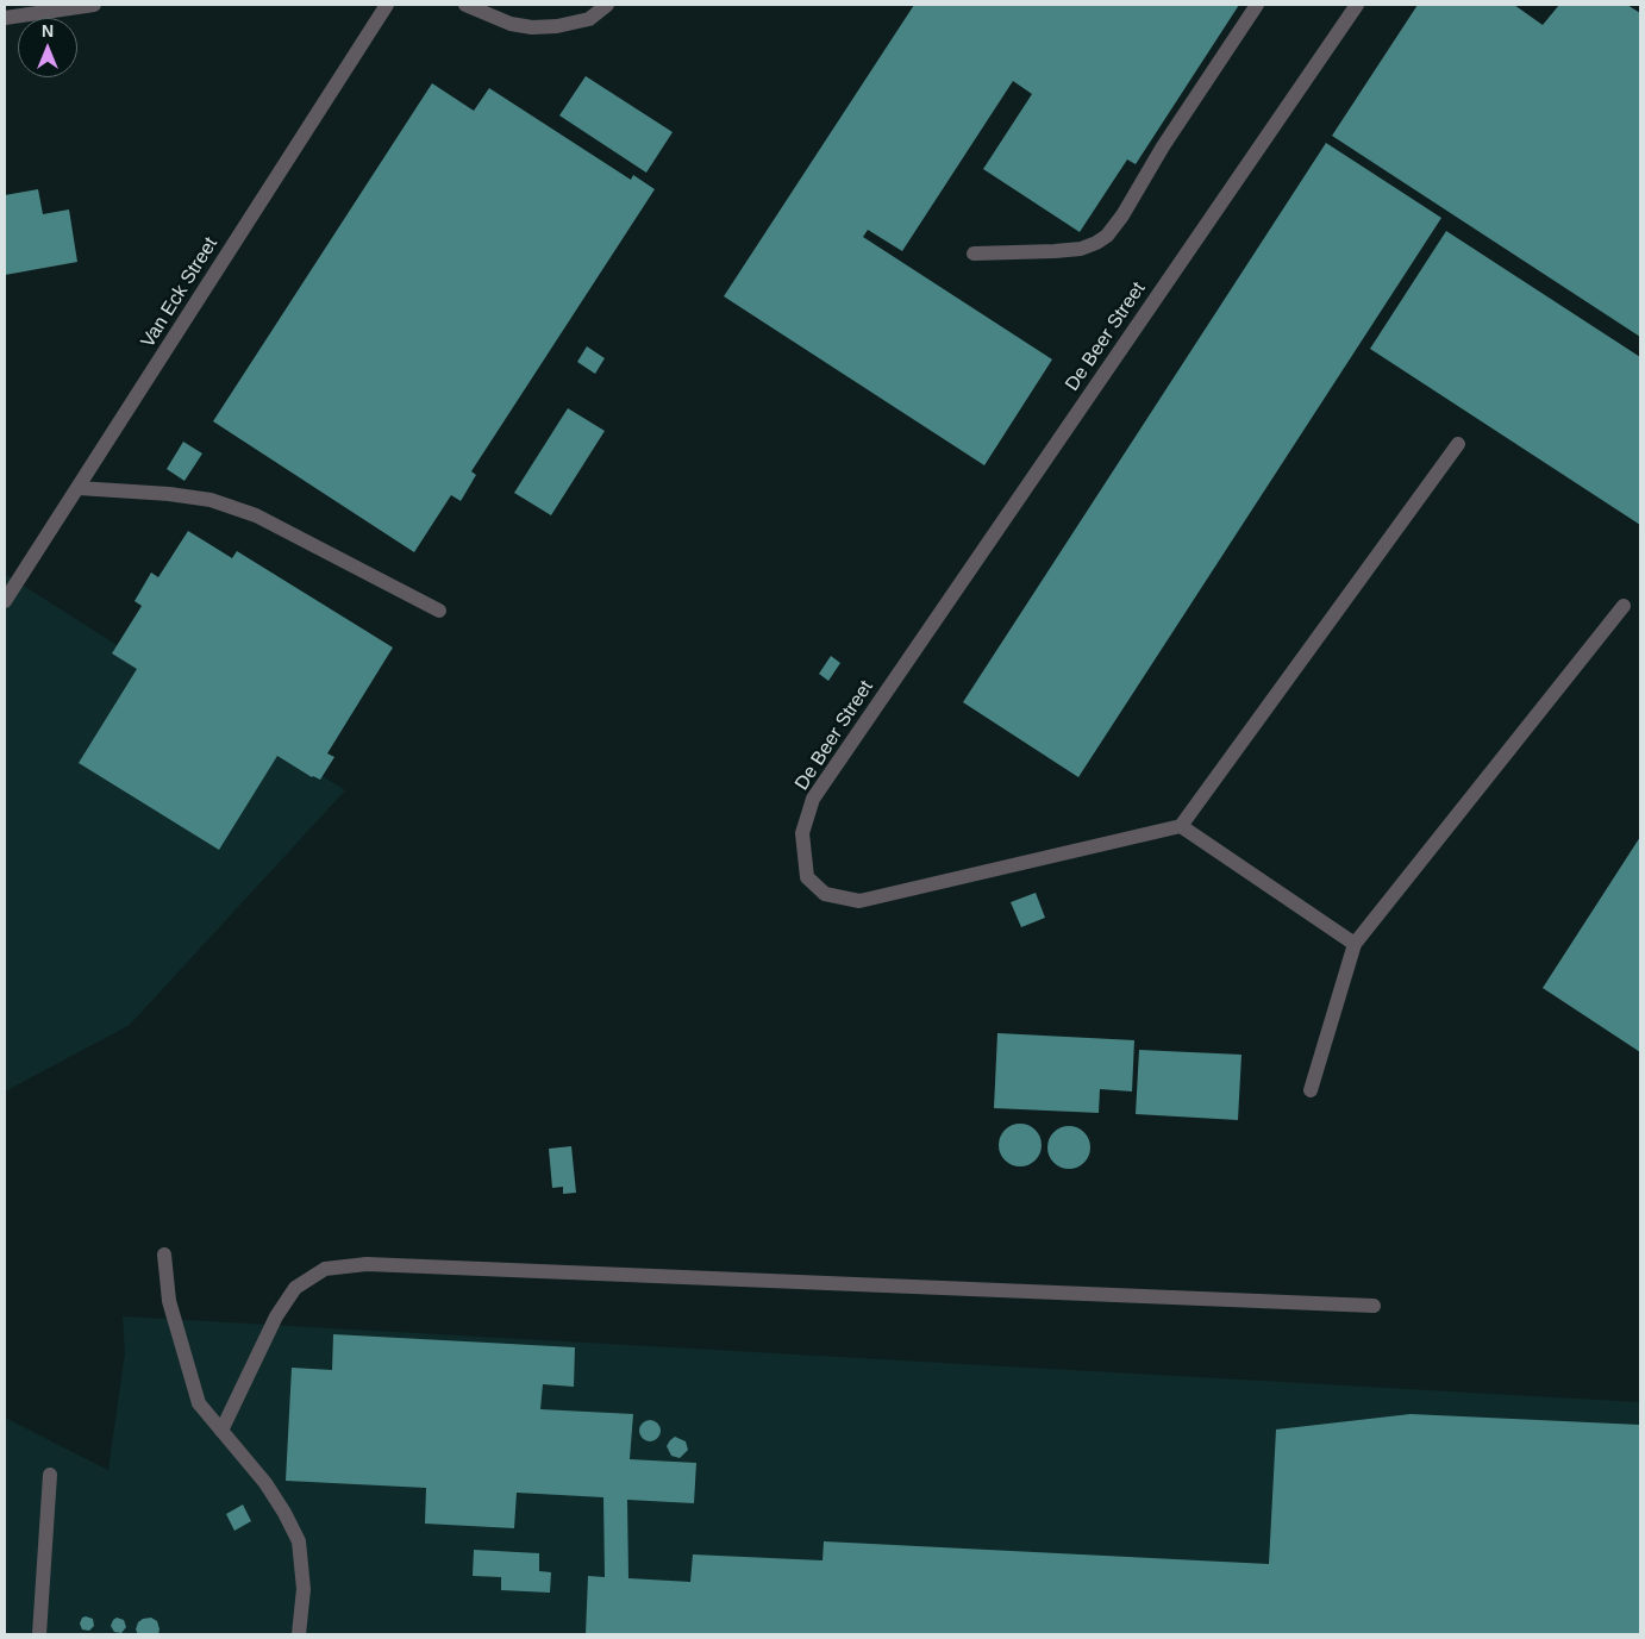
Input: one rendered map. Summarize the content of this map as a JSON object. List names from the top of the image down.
{
  "streets": {
    "lane": ["Van Eck Street", "De Beer Street"]
  },
  "north": "top"
}
